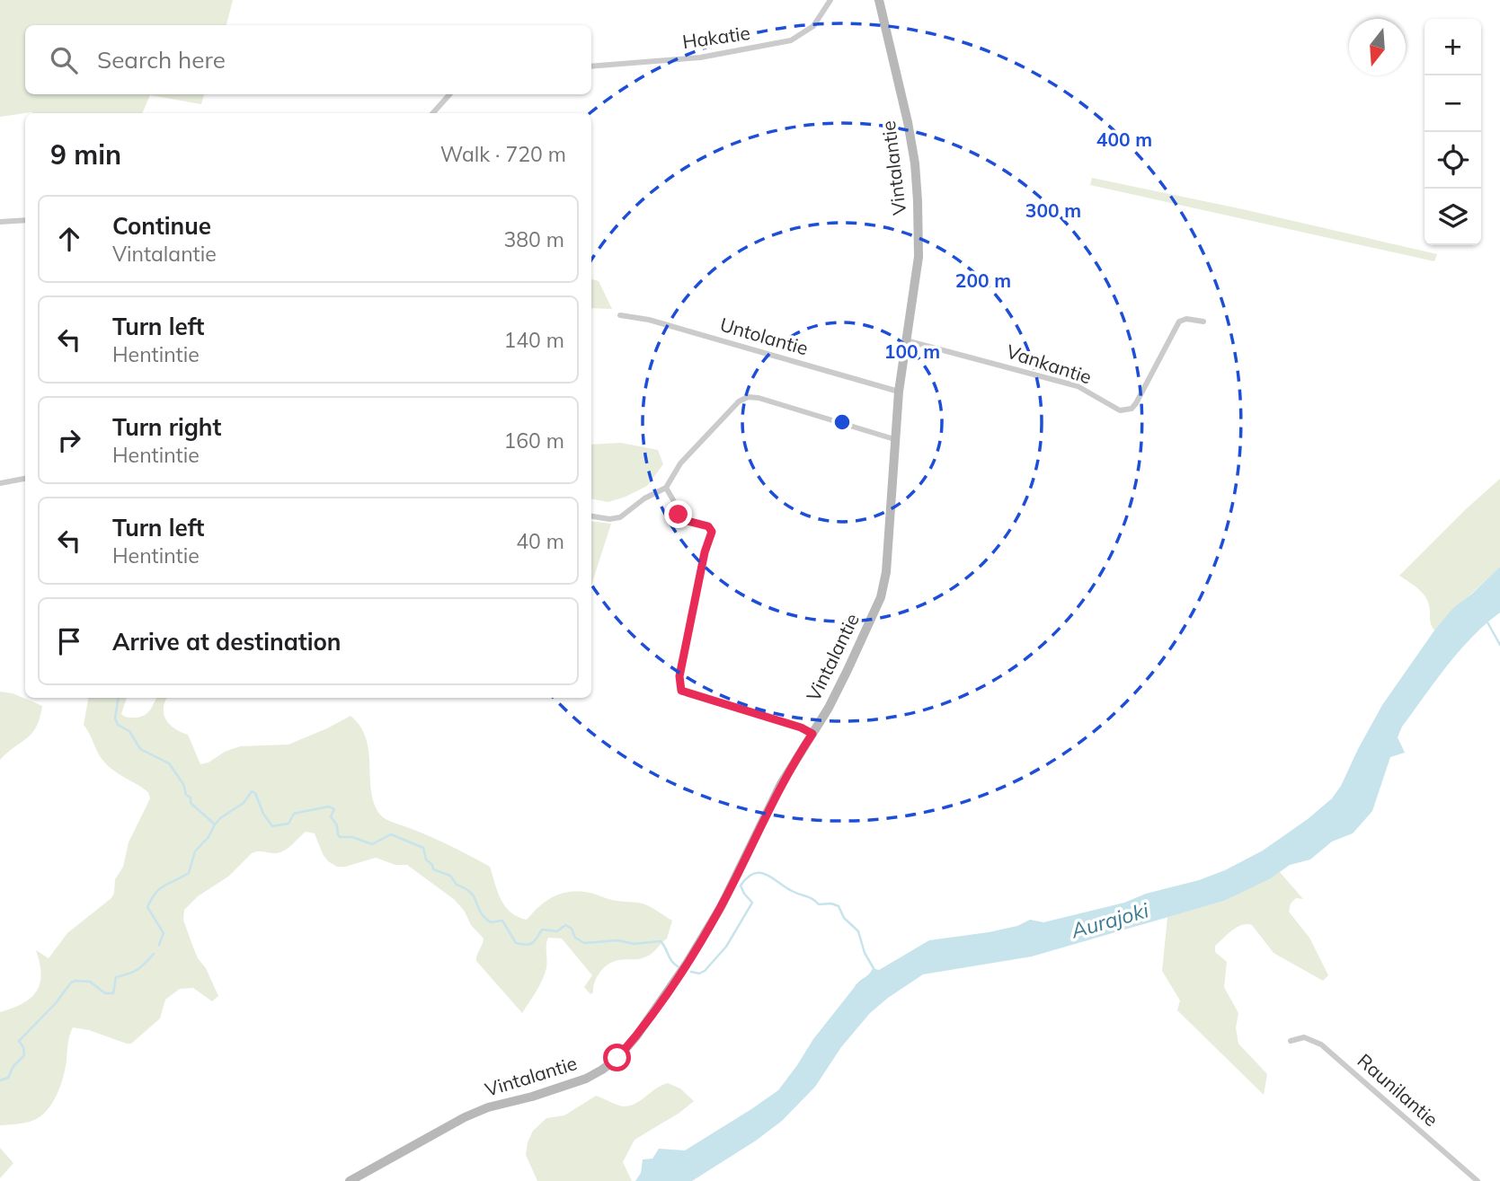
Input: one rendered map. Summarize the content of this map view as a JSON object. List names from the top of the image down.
{
  "streets": {
    "street": [
      "Hakatie",
      "Vintalantie",
      "Untolantie",
      "Vankantie",
      "Raunilantie"
    ]
  },
  "crossings": [
    ["Vintalantie", "Untolantie"],
    ["Vintalantie", "Vankantie"]
  ],
  "water": ["Aurajoki"],
  "north": "bottom",
  "page": {
    "map_buttons": ["+", "−"],
    "search": "Search here",
    "heading": ["9 min", "Walk · 720 m"],
    "list": [
      ["Continue", "Vintalantie", "380 m"],
      ["Turn left", "Hentintie", "140 m"],
      ["Turn right", "Hentintie", "160 m"],
      ["Turn left", "Hentintie", "40 m"],
      "Arrive at destination"
    ]
  },
  "rings": [
    "400 m",
    "300 m",
    "200 m",
    "100 m"
  ]
}
